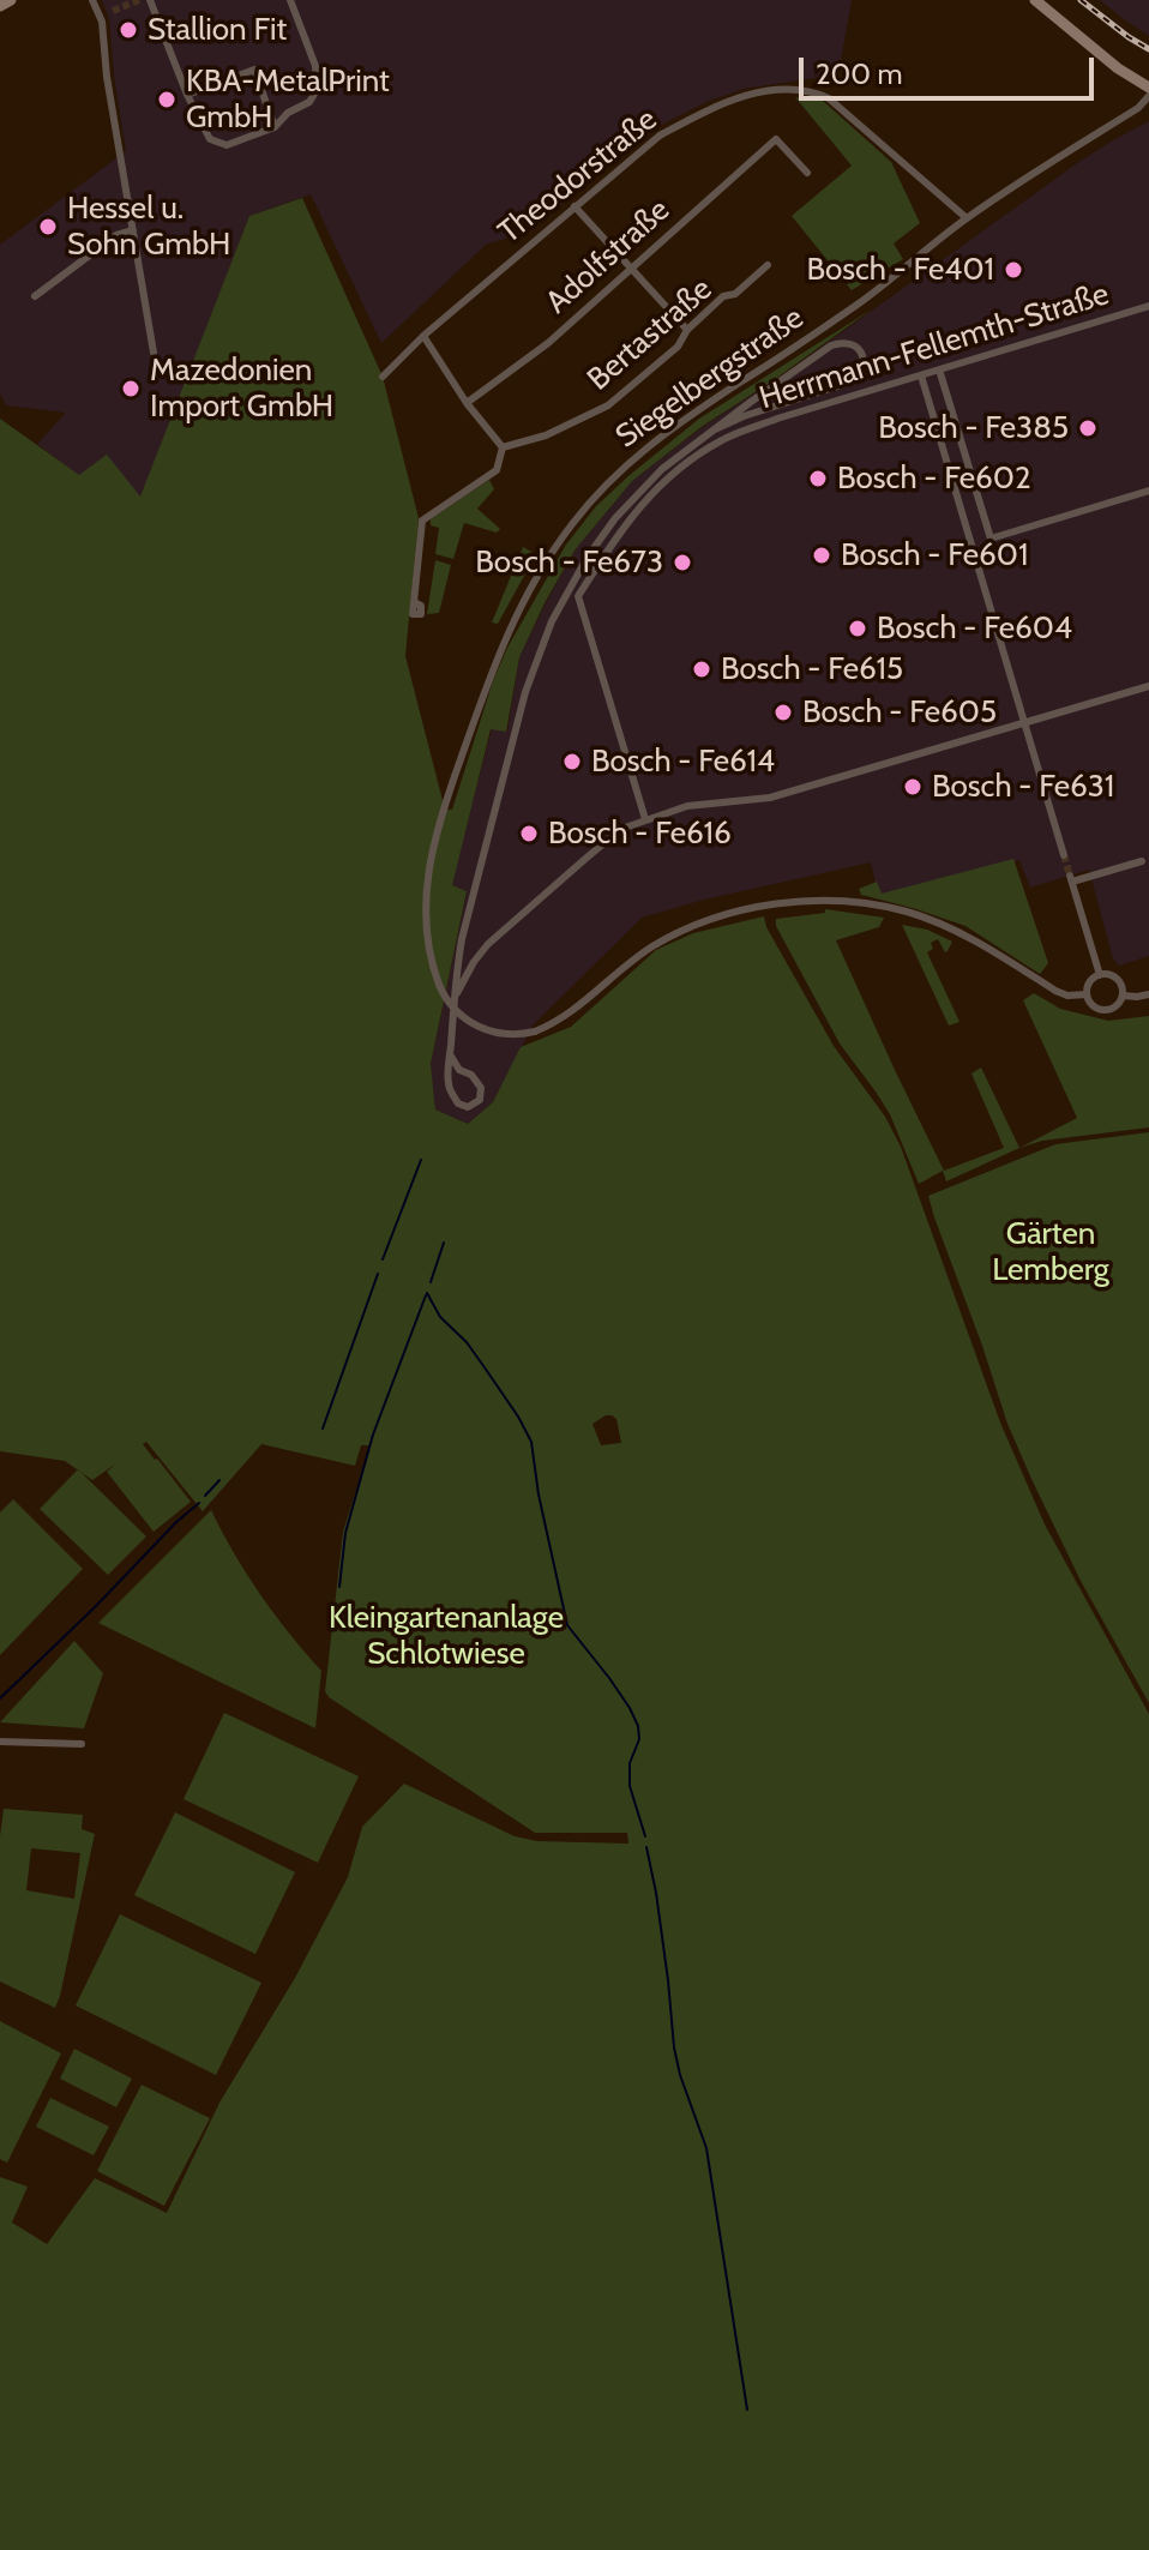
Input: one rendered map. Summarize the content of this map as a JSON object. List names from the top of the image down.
{
  "streets": {
    "street": [
      "Theodorstraße",
      "Adolfstraße",
      "Bertastraße",
      "Herrmann-Fellemth-Straße",
      "Siegelbergstraße"
    ]
  },
  "crossings": [
    ["Theodorstraße", "Siegelbergstraße"]
  ],
  "parks": ["Gärten Lemberg", "Kleingartenanlage Schlotwiese"],
  "places": [
    "Stallion Fit",
    "KBA-MetalPrint GmbH",
    "Hessel u. Sohn GmbH",
    "Bosch - Fe401",
    "Mazedonien Import GmbH",
    "Bosch - Fe385",
    "Bosch - Fe602",
    "Bosch - Fe601",
    "Bosch - Fe673",
    "Bosch - Fe604",
    "Bosch - Fe615",
    "Bosch - Fe605",
    "Bosch - Fe614",
    "Bosch - Fe631",
    "Bosch - Fe616"
  ],
  "scale_bar": "200 m"
}
